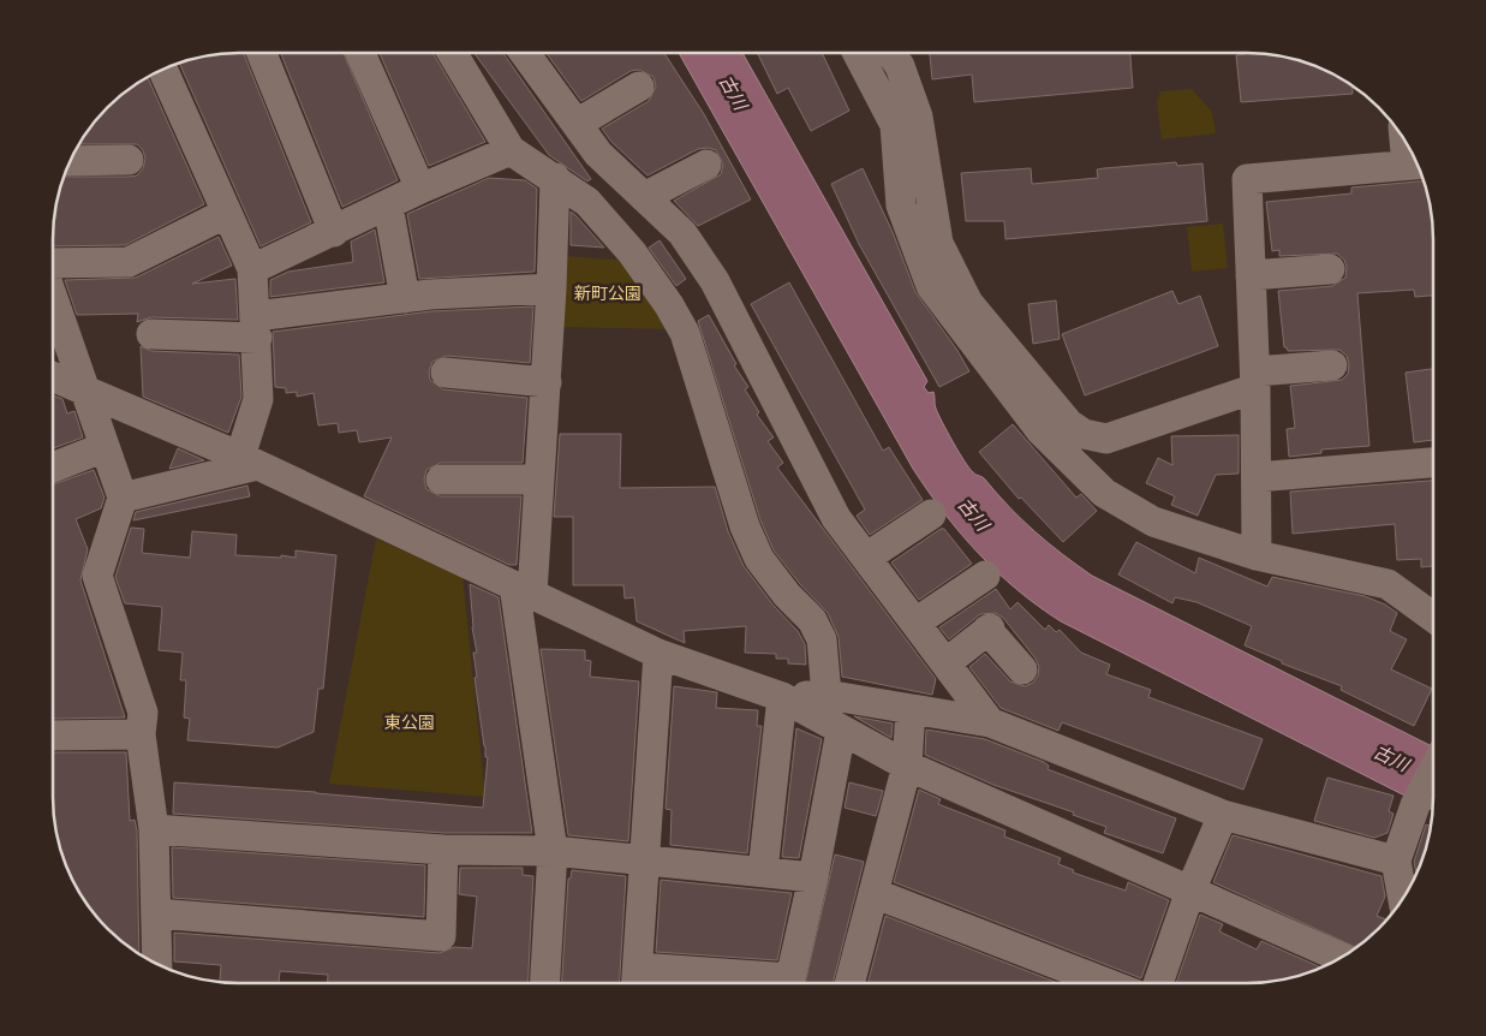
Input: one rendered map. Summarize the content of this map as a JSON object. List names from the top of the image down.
{
  "water": ["古川"],
  "parks": ["新町公園", "東公園"]
}
